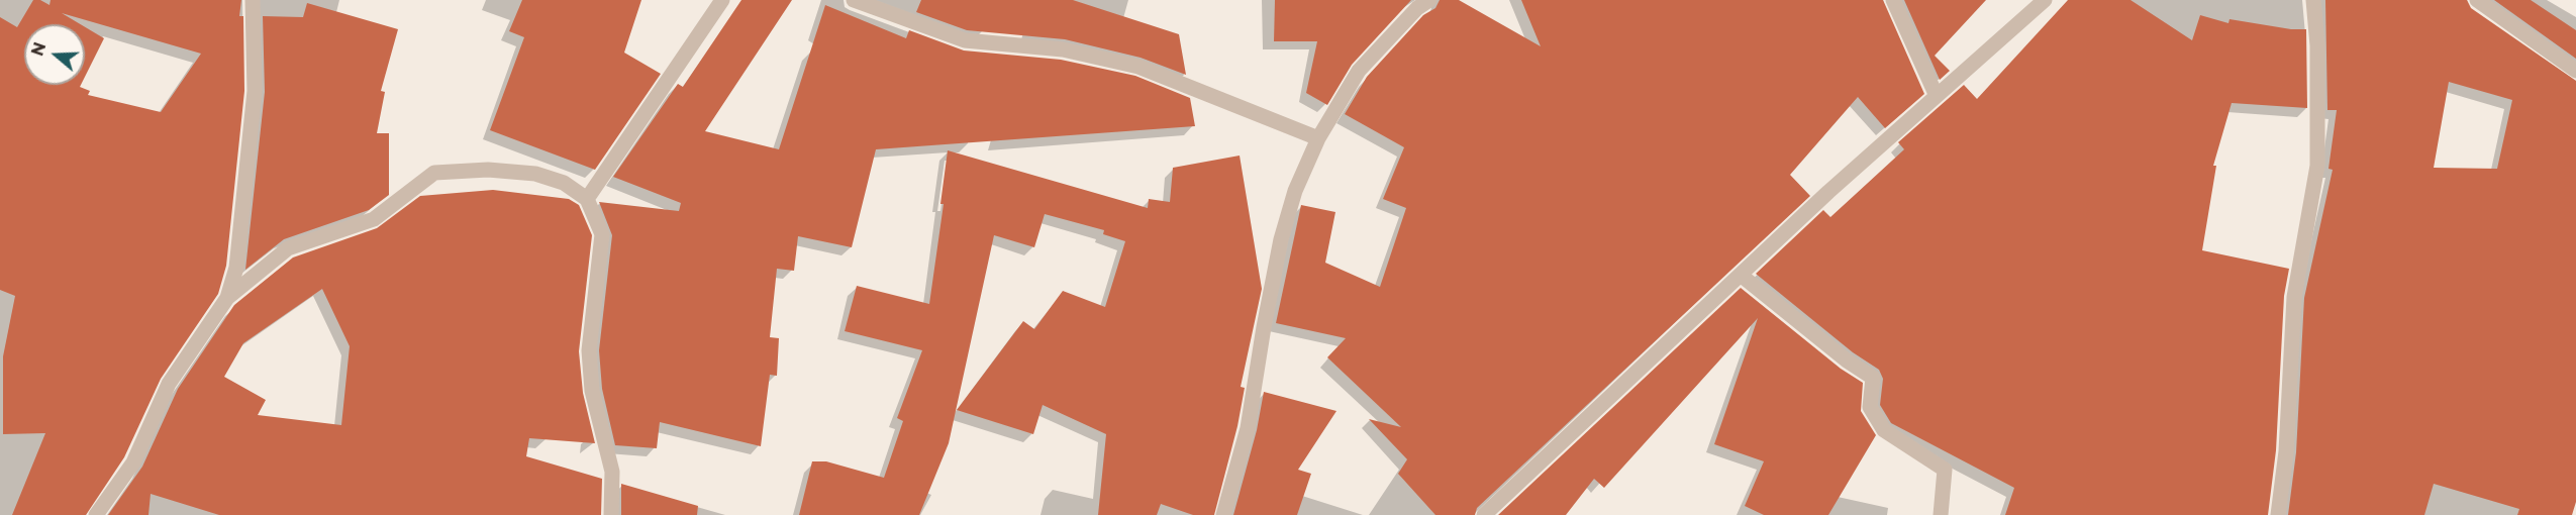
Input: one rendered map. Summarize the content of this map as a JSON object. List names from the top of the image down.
{
  "north": "left"
}
